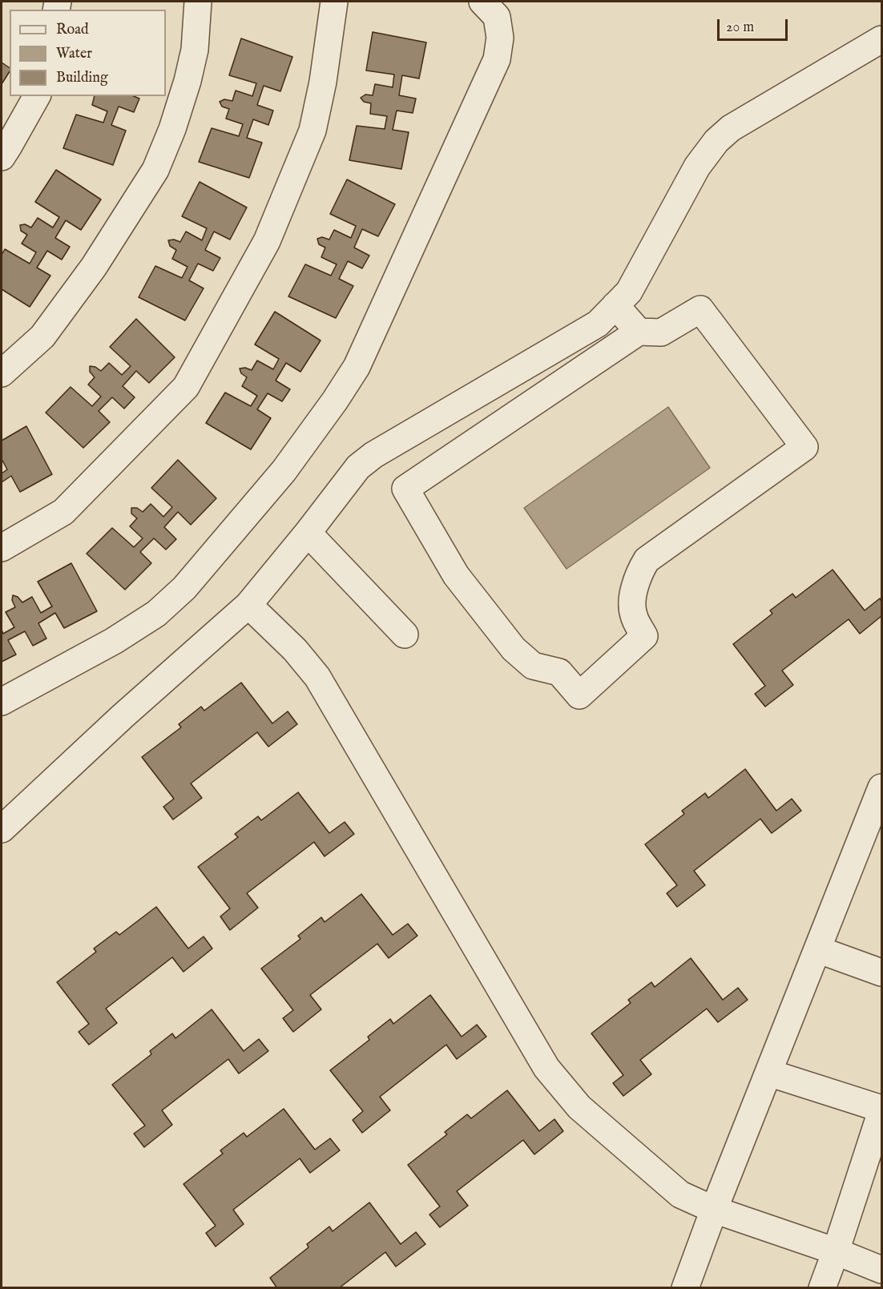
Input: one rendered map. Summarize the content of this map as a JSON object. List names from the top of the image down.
{
  "legend": ["Road", "Water", "Building"],
  "scale_bar": "20 m"
}
